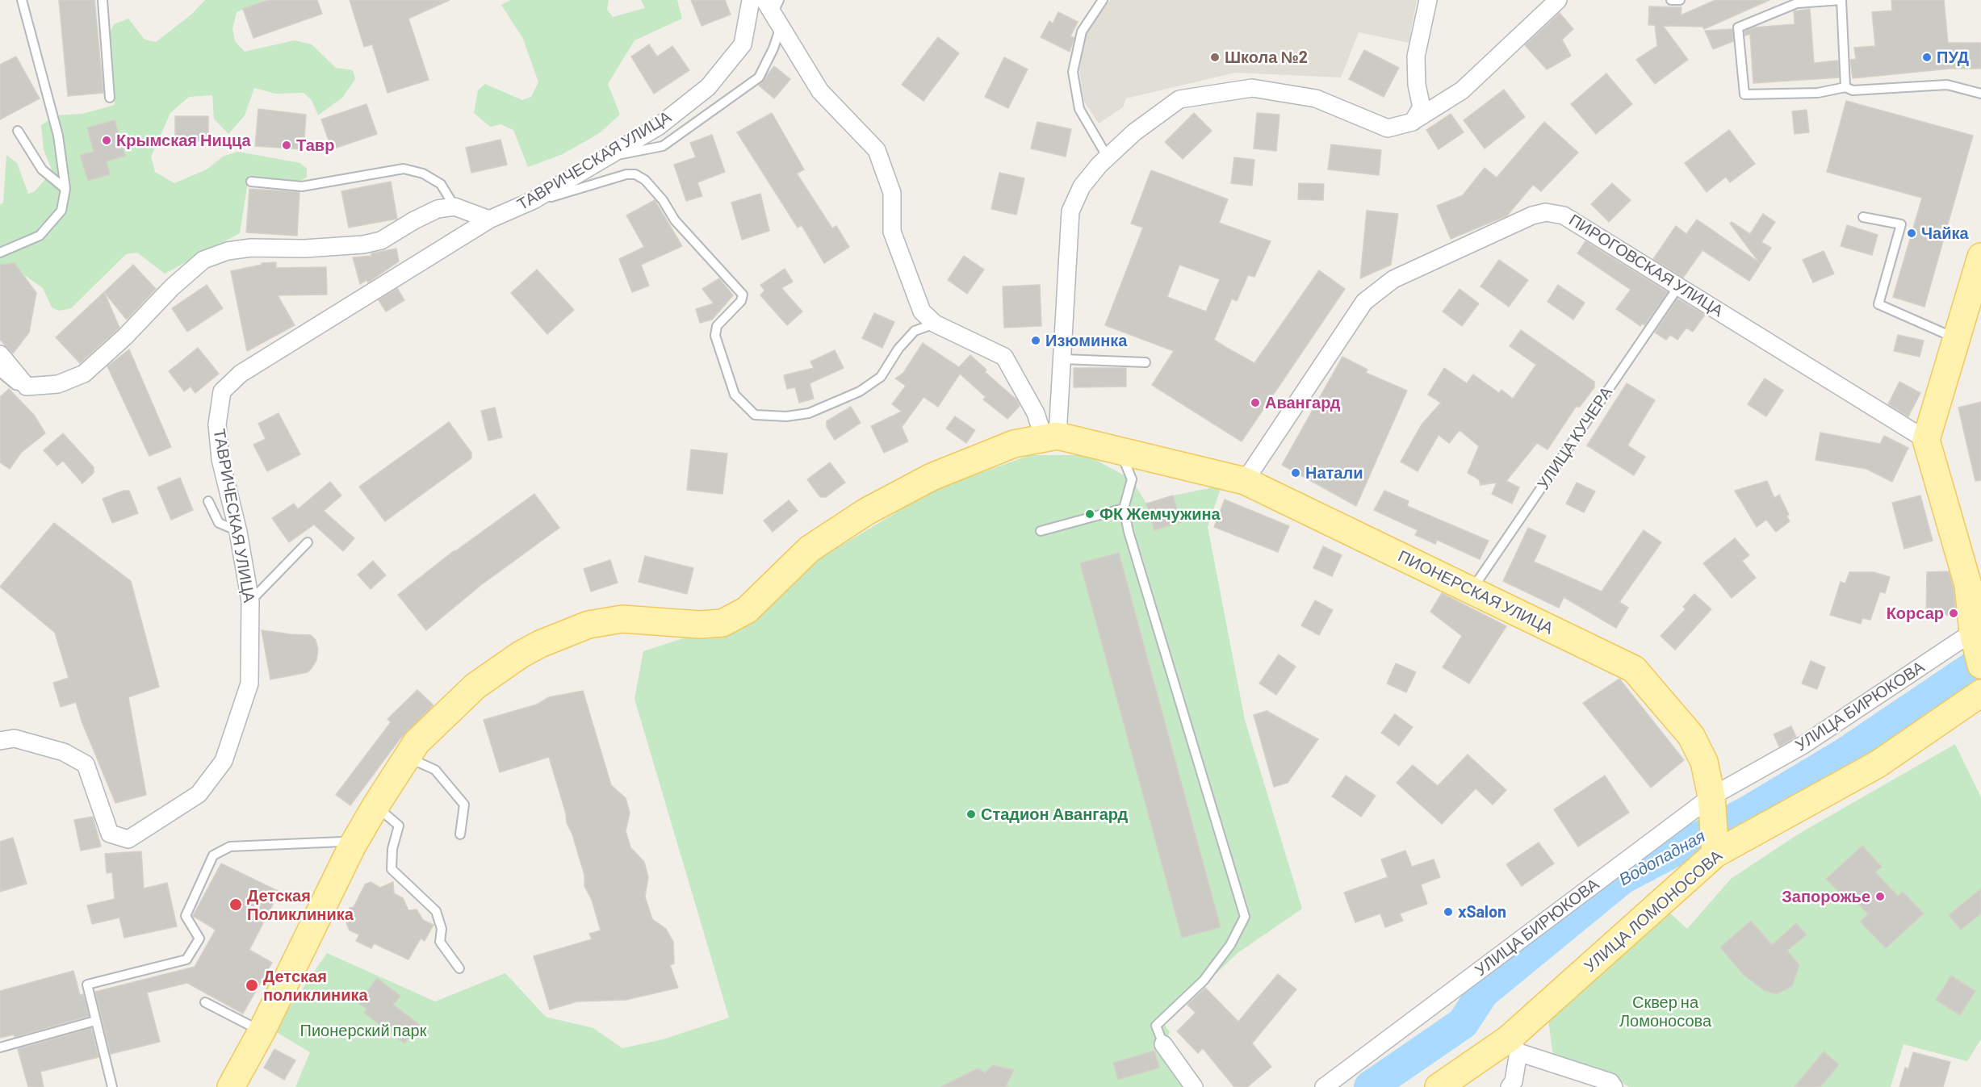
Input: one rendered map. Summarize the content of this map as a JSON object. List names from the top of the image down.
{
  "streets": {
    "main road": ["ПИОНЕРСКАЯ УЛИЦА", "УЛИЦА ЛОМОНОСОВА"],
    "street": ["ТАВРИЧЕСКАЯ УЛИЦА", "ПИРОГОВСКАЯ УЛИЦА", "УЛИЦА БИРЮКОВА"],
    "lane": ["УЛИЦА КУЧЕРА"]
  },
  "crossings": [
    ["ПИРОГОВСКАЯ УЛИЦА", "УЛИЦА КУЧЕРА"],
    ["ПИРОГОВСКАЯ УЛИЦА", "ПИОНЕРСКАЯ УЛИЦА"],
    ["УЛИЦА КУЧЕРА", "ПИОНЕРСКАЯ УЛИЦА"],
    ["ПИОНЕРСКАЯ УЛИЦА", "УЛИЦА БИРЮКОВА"],
    ["ПИОНЕРСКАЯ УЛИЦА", "УЛИЦА ЛОМОНОСОВА"]
  ],
  "water": ["Водопадная"],
  "parks": ["Сквер на Ломоносова", "Пионерский парк"],
  "places": [
    "Школа №2",
    "ПУД",
    "Крымская Ницца",
    "Тавр",
    "Чайка",
    "Изюминка",
    "Авангард",
    "Натали",
    "ФК Жемчужина",
    "Корсар",
    "Стадион Авангард",
    "Запорожье",
    "Детская Поликлиника",
    "xSalon",
    "Детская поликлиника"
  ]
}
